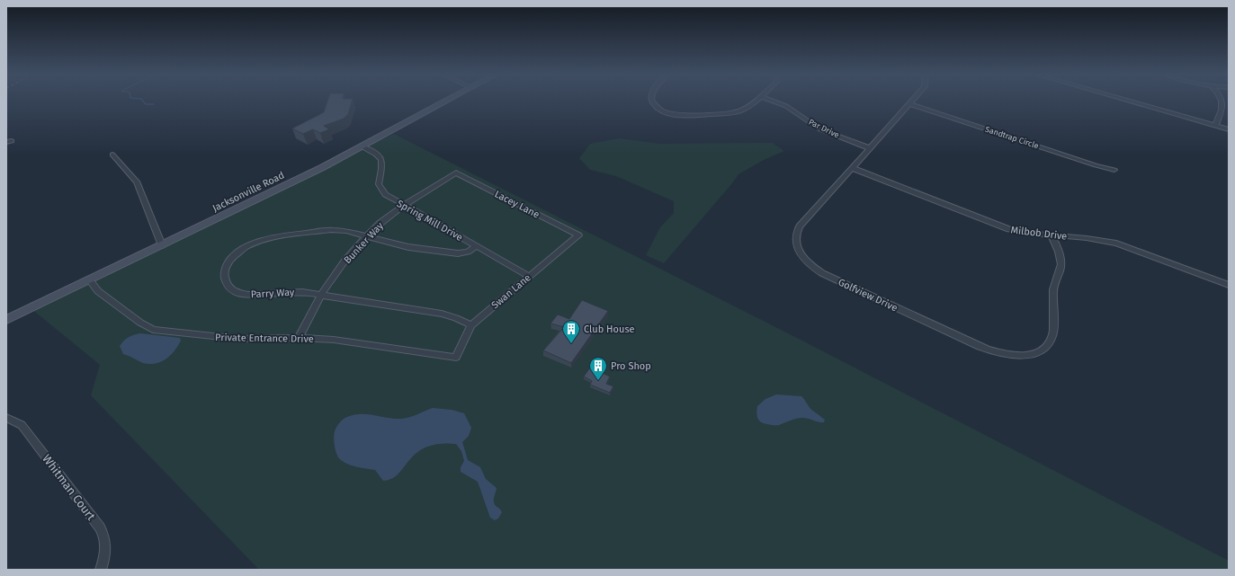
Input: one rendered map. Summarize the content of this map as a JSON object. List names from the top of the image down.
{
  "streets": {
    "main road": ["Jacksonville Road"],
    "street": [
      "Par Drive",
      "Sandtrap Circle",
      "Lacey Lane",
      "Spring Mill Drive",
      "Milbob Drive",
      "Bunker Way",
      "Swan Lane",
      "Parry Way",
      "Golfview Drive",
      "Private Entrance Drive",
      "Whitman Court"
    ]
  },
  "crossings": [
    ["Par Drive", "Golfview Drive"],
    ["Sandtrap Circle", "Golfview Drive"],
    ["Jacksonville Road", "Spring Mill Drive"],
    ["Jacksonville Road", "Private Entrance Drive"],
    ["Lacey Lane", "Bunker Way"],
    ["Lacey Lane", "Swan Lane"],
    ["Spring Mill Drive", "Bunker Way"],
    ["Spring Mill Drive", "Swan Lane"],
    ["Spring Mill Drive", "Parry Way"],
    ["Milbob Drive", "Golfview Drive"],
    ["Bunker Way", "Parry Way"],
    ["Bunker Way", "Private Entrance Drive"],
    ["Swan Lane", "Parry Way"],
    ["Swan Lane", "Private Entrance Drive"]
  ],
  "places": {
    "building": ["Club House", "Pro Shop"]
  }
}
